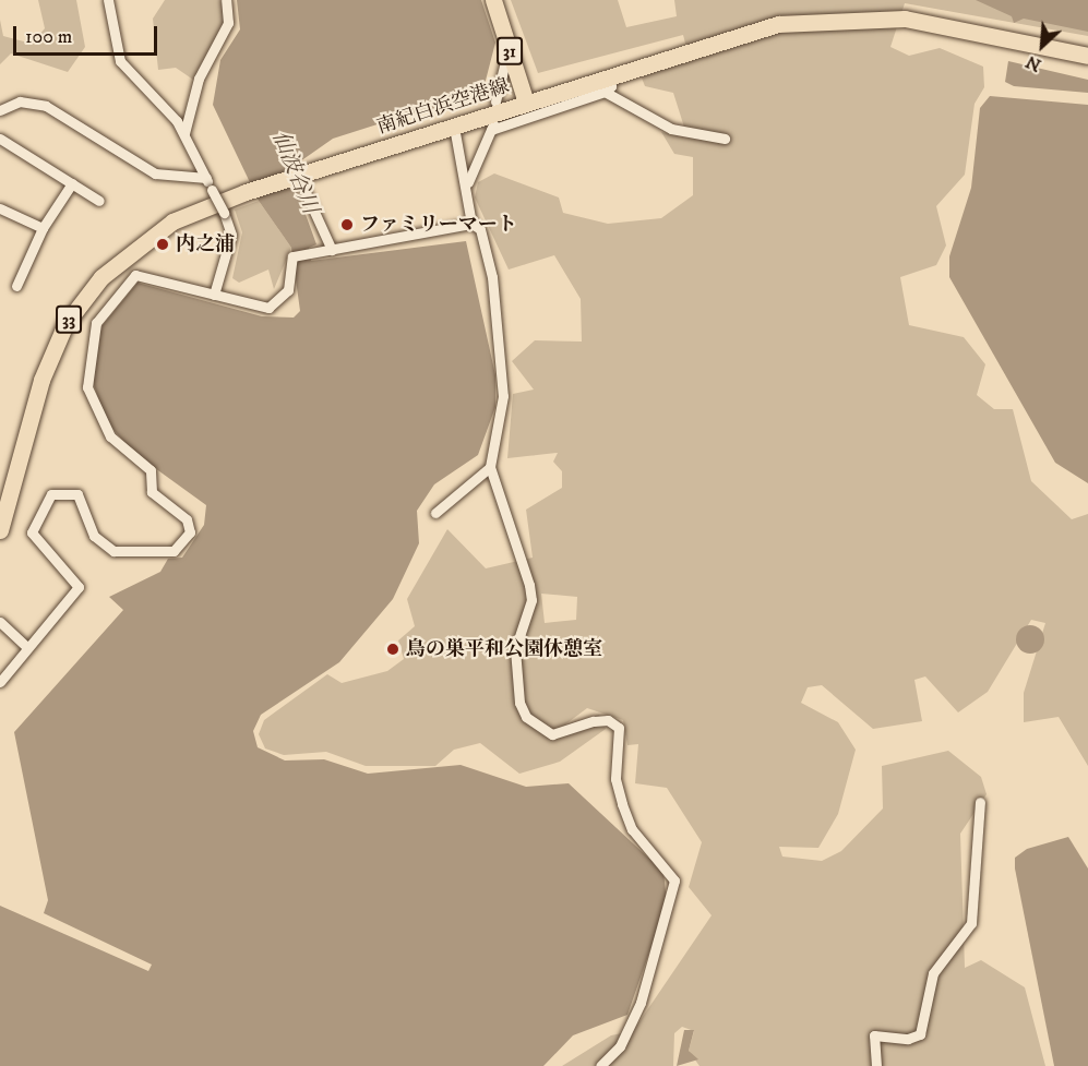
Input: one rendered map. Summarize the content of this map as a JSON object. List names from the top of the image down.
{
  "streets": {
    "main road": ["31", "南紀白浜空港線", "33"]
  },
  "crossings": [
    ["31", "南紀白浜空港線"]
  ],
  "water": ["仙波谷川"],
  "places": ["ファミリーマート", "内之浦", "鳥の巣平和公園休憩室"],
  "scale_bar": "100 m",
  "north": "bottom left"
}
